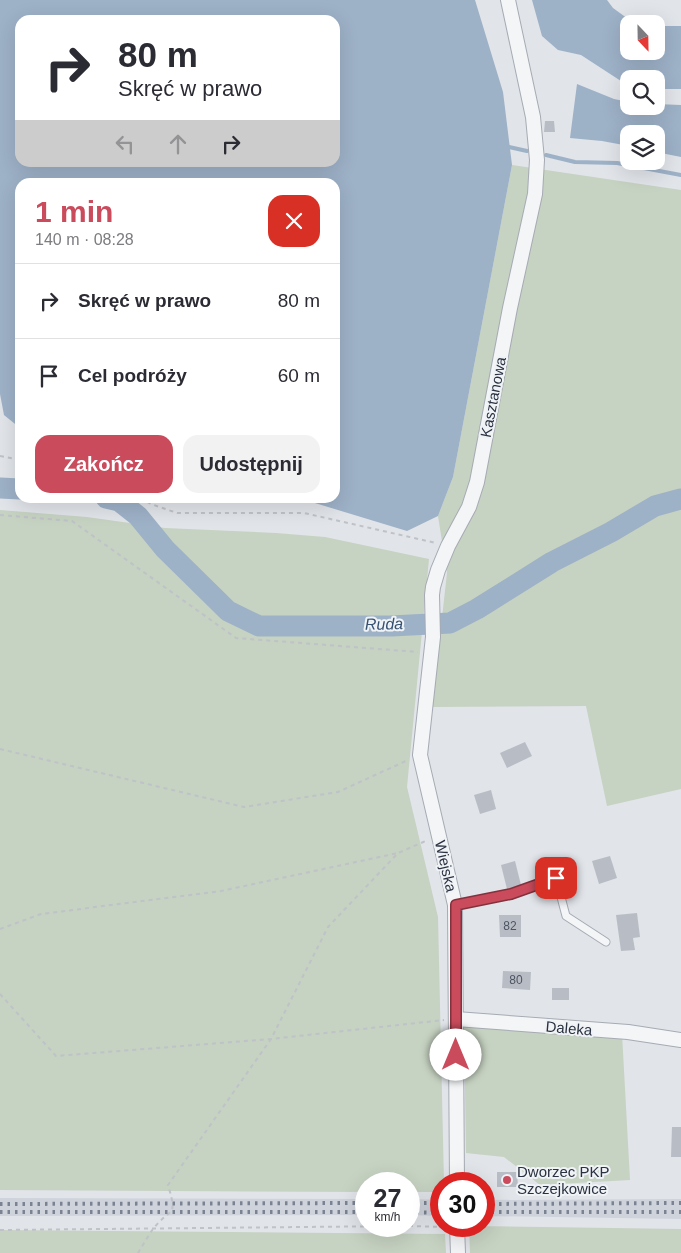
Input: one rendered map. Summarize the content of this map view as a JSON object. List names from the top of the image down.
{
  "streets": {
    "street": ["Kasztanowa", "Wiejska", "Daleka"]
  },
  "crossings": [
    ["Kasztanowa", "Wiejska"],
    ["Wiejska", "Daleka"]
  ],
  "water": ["Ruda"],
  "places": ["Dworzec PKP Szczejkowice"],
  "house_numbers": ["82", "80"],
  "north": "bottom",
  "page": {
    "turn": ["80 m", "Skręć w prawo"],
    "heading": ["1 min", "140 m · 08:28"],
    "list": [
      {
        "name": "Skręć w prawo",
        "value": "80 m"
      },
      {
        "name": "Cel podróży",
        "value": "60 m"
      }
    ],
    "buttons": ["Zakończ", "Udostępnij"],
    "speed": "27 km/h",
    "limit": "30"
  }
}
